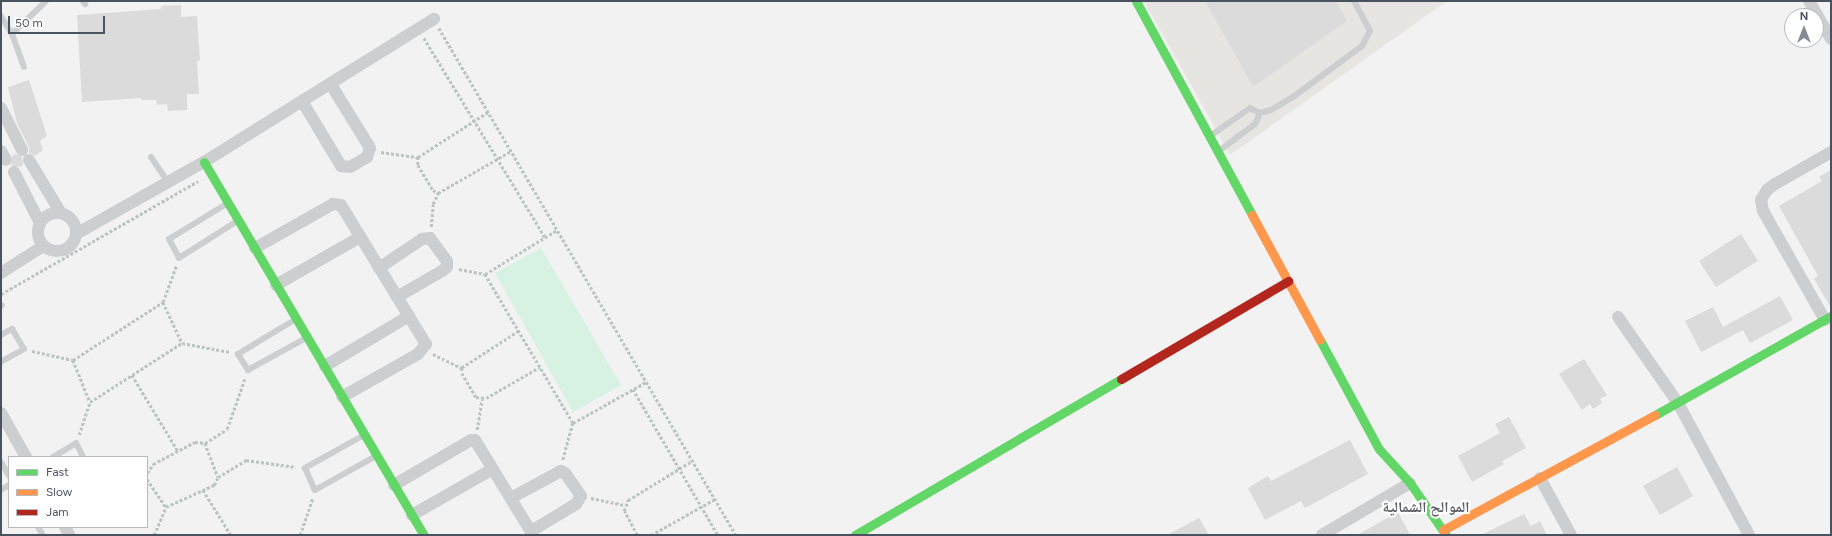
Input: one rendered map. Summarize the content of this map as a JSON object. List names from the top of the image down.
{
  "districts": ["الموالح الشمالية"],
  "legend": ["Fast", "Slow", "Jam"],
  "scale_bar": "50 m",
  "north": "top"
}
